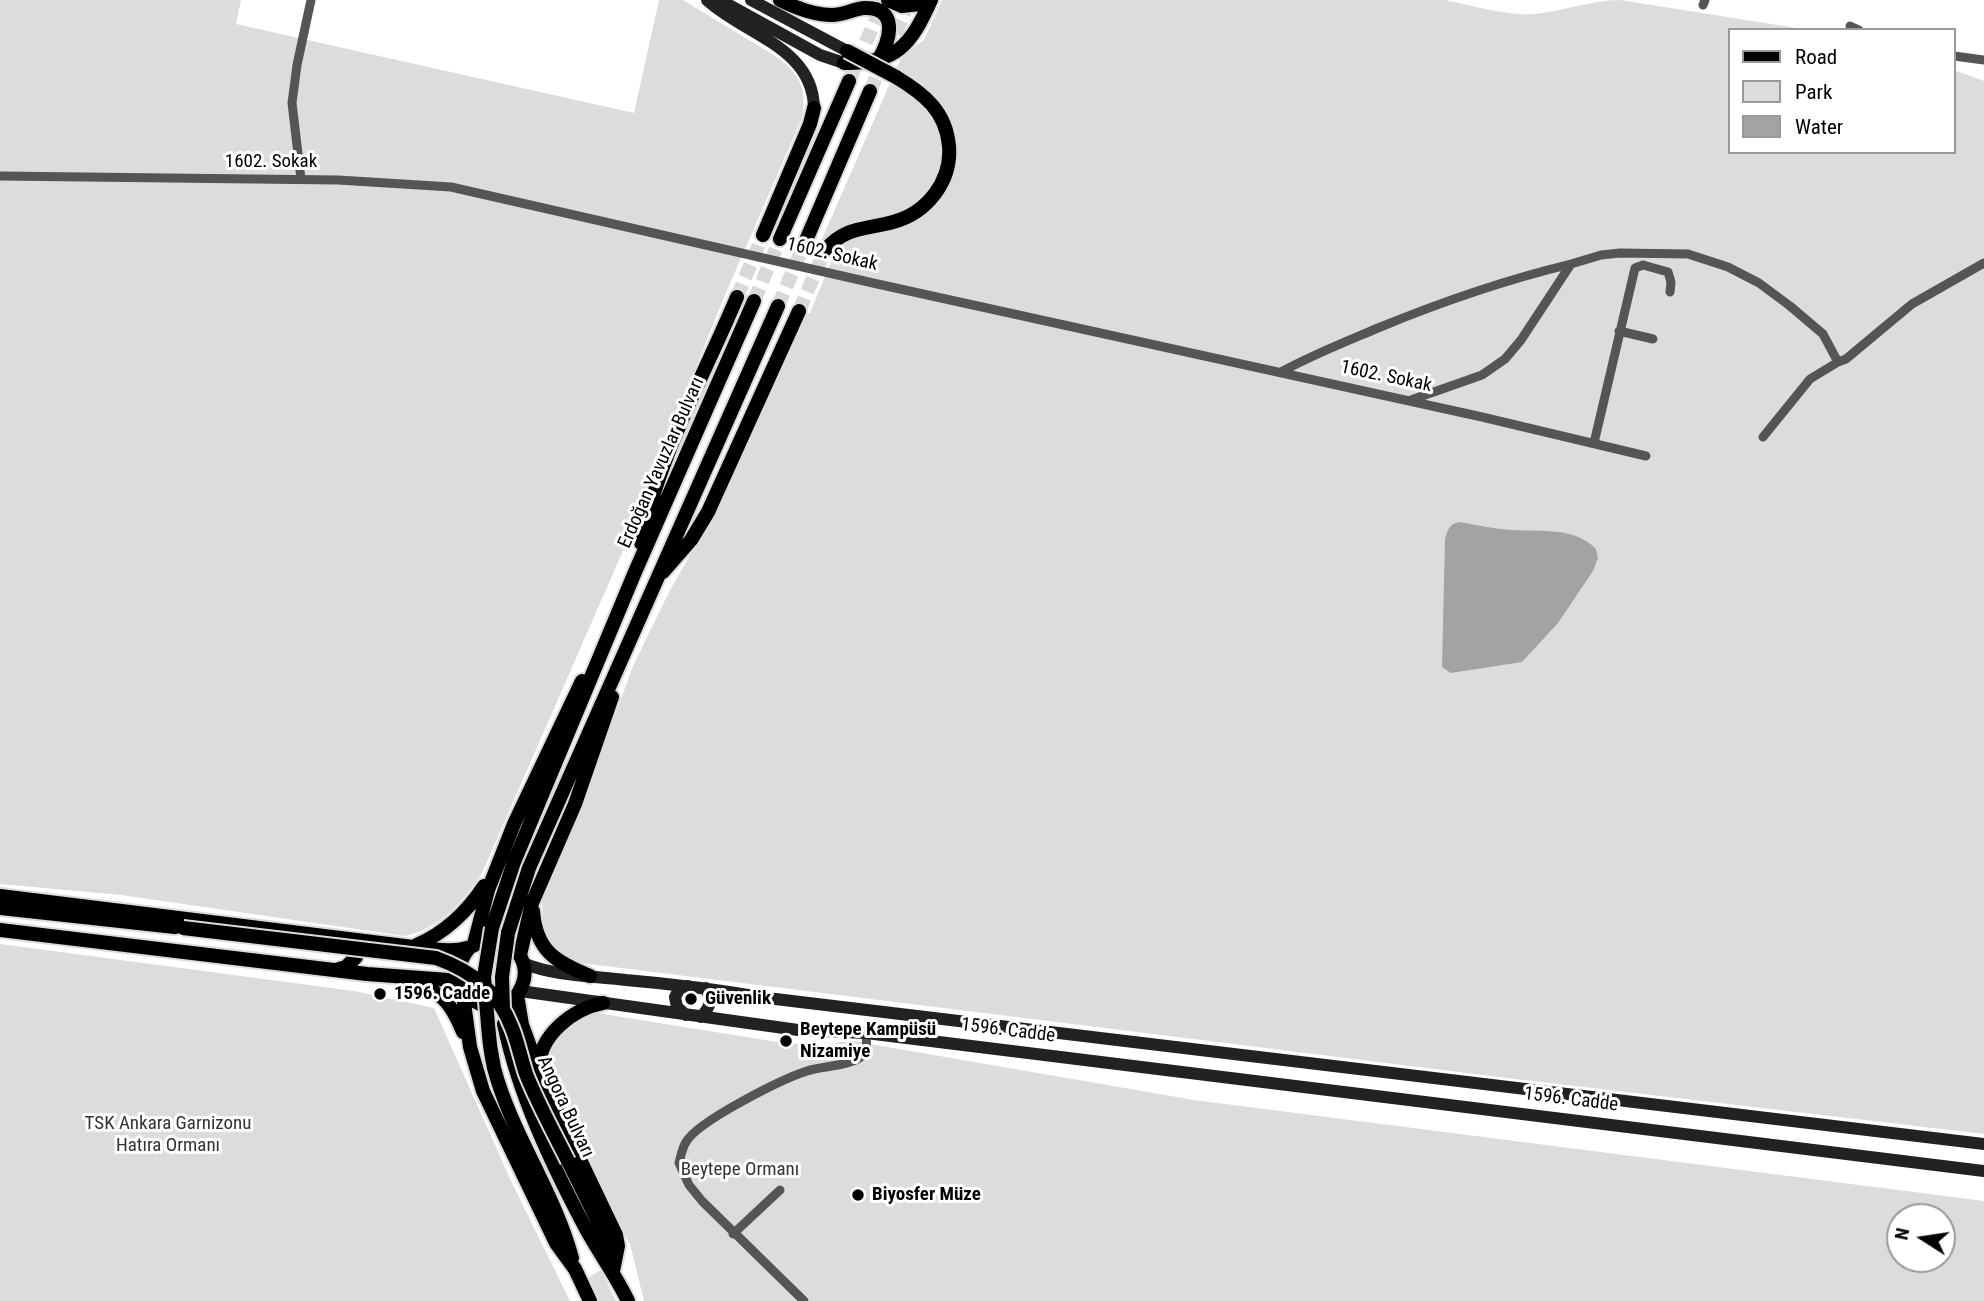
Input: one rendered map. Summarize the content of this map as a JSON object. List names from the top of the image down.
{
  "streets": {
    "main road": ["Erdoğan Yavuzlar Bulvarı", "1596. Cadde", "Angora Bulvarı"],
    "street": ["1602. Sokak"]
  },
  "crossings": [
    ["Erdoğan Yavuzlar Bulvarı", "1596. Cadde"],
    ["Erdoğan Yavuzlar Bulvarı", "Angora Bulvarı"],
    ["1596. Cadde", "Angora Bulvarı"]
  ],
  "parks": ["TSK Ankara Garnizonu Hatıra Ormanı", "Beytepe Ormanı"],
  "places": [
    "1596. Cadde",
    "Güvenlik",
    "Beytepe Kampüsü Nizamiye",
    "Biyosfer Müze"
  ],
  "legend": ["Road", "Park", "Water"],
  "north": "left"
}
